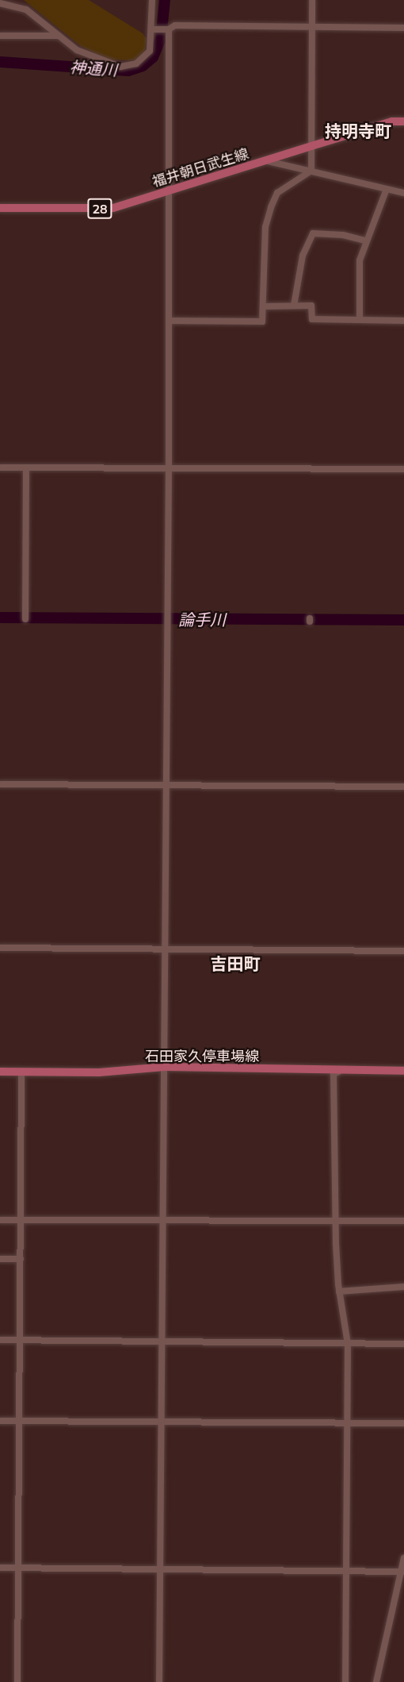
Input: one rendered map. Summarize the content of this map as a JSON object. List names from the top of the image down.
{
  "streets": {
    "main road": ["福井朝日武生線", "28", "石田家久停車場線"]
  },
  "districts": ["持明寺町", "吉田町"],
  "water": ["神通川", "論手川"]
}
